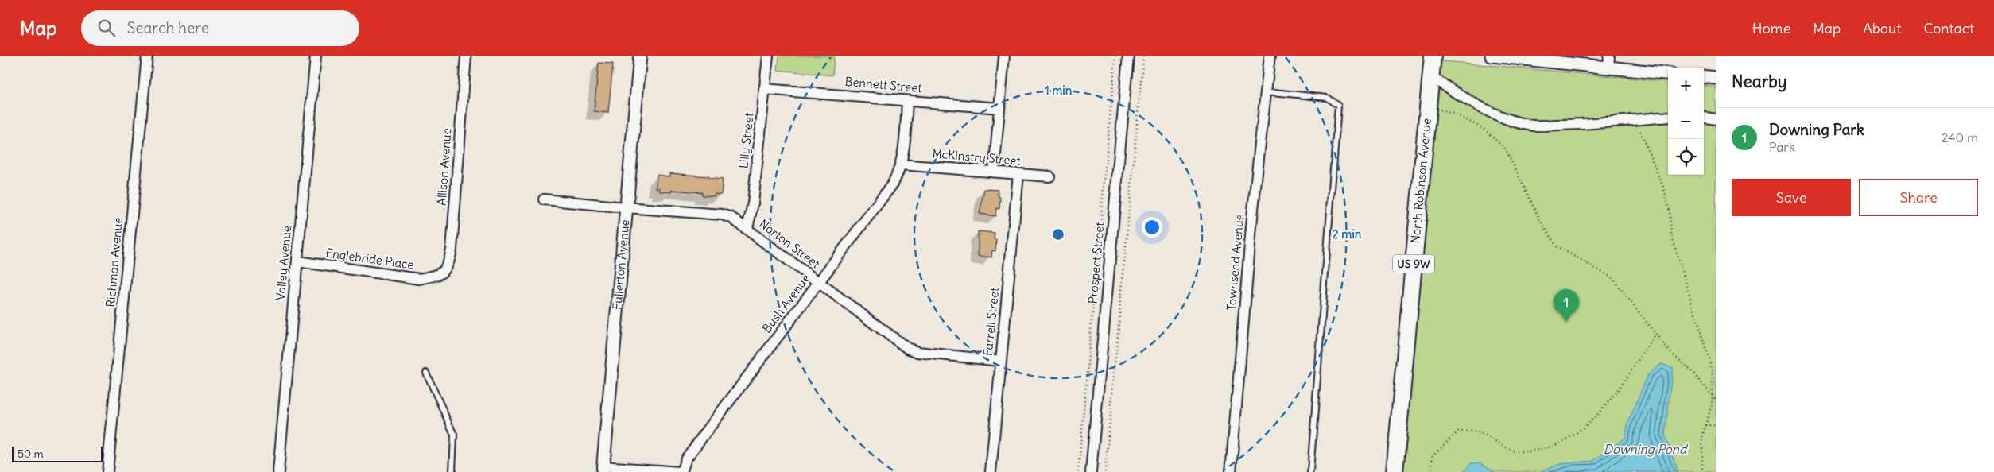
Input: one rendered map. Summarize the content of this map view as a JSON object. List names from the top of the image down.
{
  "streets": {
    "highway": ["North Robinson Avenue", "US 9W"],
    "street": [
      "Bennett Street",
      "Lilly Street",
      "McKinstry Street",
      "Allison Avenue",
      "Norton Street",
      "Englebride Place",
      "Richman Avenue",
      "Townsend Avenue",
      "Valley Avenue",
      "Prospect Street",
      "Fullerton Avenue",
      "Bush Avenue",
      "Farrell Street"
    ]
  },
  "crossings": [
    ["Bennett Street", "Lilly Street"],
    ["Bennett Street", "Bush Avenue"],
    ["Lilly Street", "Norton Street"],
    ["McKinstry Street", "Bush Avenue"],
    ["McKinstry Street", "Farrell Street"],
    ["Allison Avenue", "Englebride Place"],
    ["Norton Street", "Fullerton Avenue"],
    ["Norton Street", "Bush Avenue"],
    ["Norton Street", "Farrell Street"],
    ["Englebride Place", "Valley Avenue"],
    ["Fullerton Avenue", "Bush Avenue"]
  ],
  "water": ["Downing Pond"],
  "scale_bar": "50 m",
  "page": {
    "header": "Map",
    "search": "Search here",
    "nav": [
      "Home",
      "Map",
      "About",
      "Contact"
    ],
    "heading": "Nearby",
    "map_buttons": ["+", "−"],
    "list": [
      {
        "mark": "1",
        "name": "Downing Park",
        "note": "Park",
        "value": "240 m"
      }
    ],
    "buttons": ["Save", "Share"],
    "pins": "1",
    "scale": "50 m"
  },
  "rings": ["1 min", "2 min"]
}
